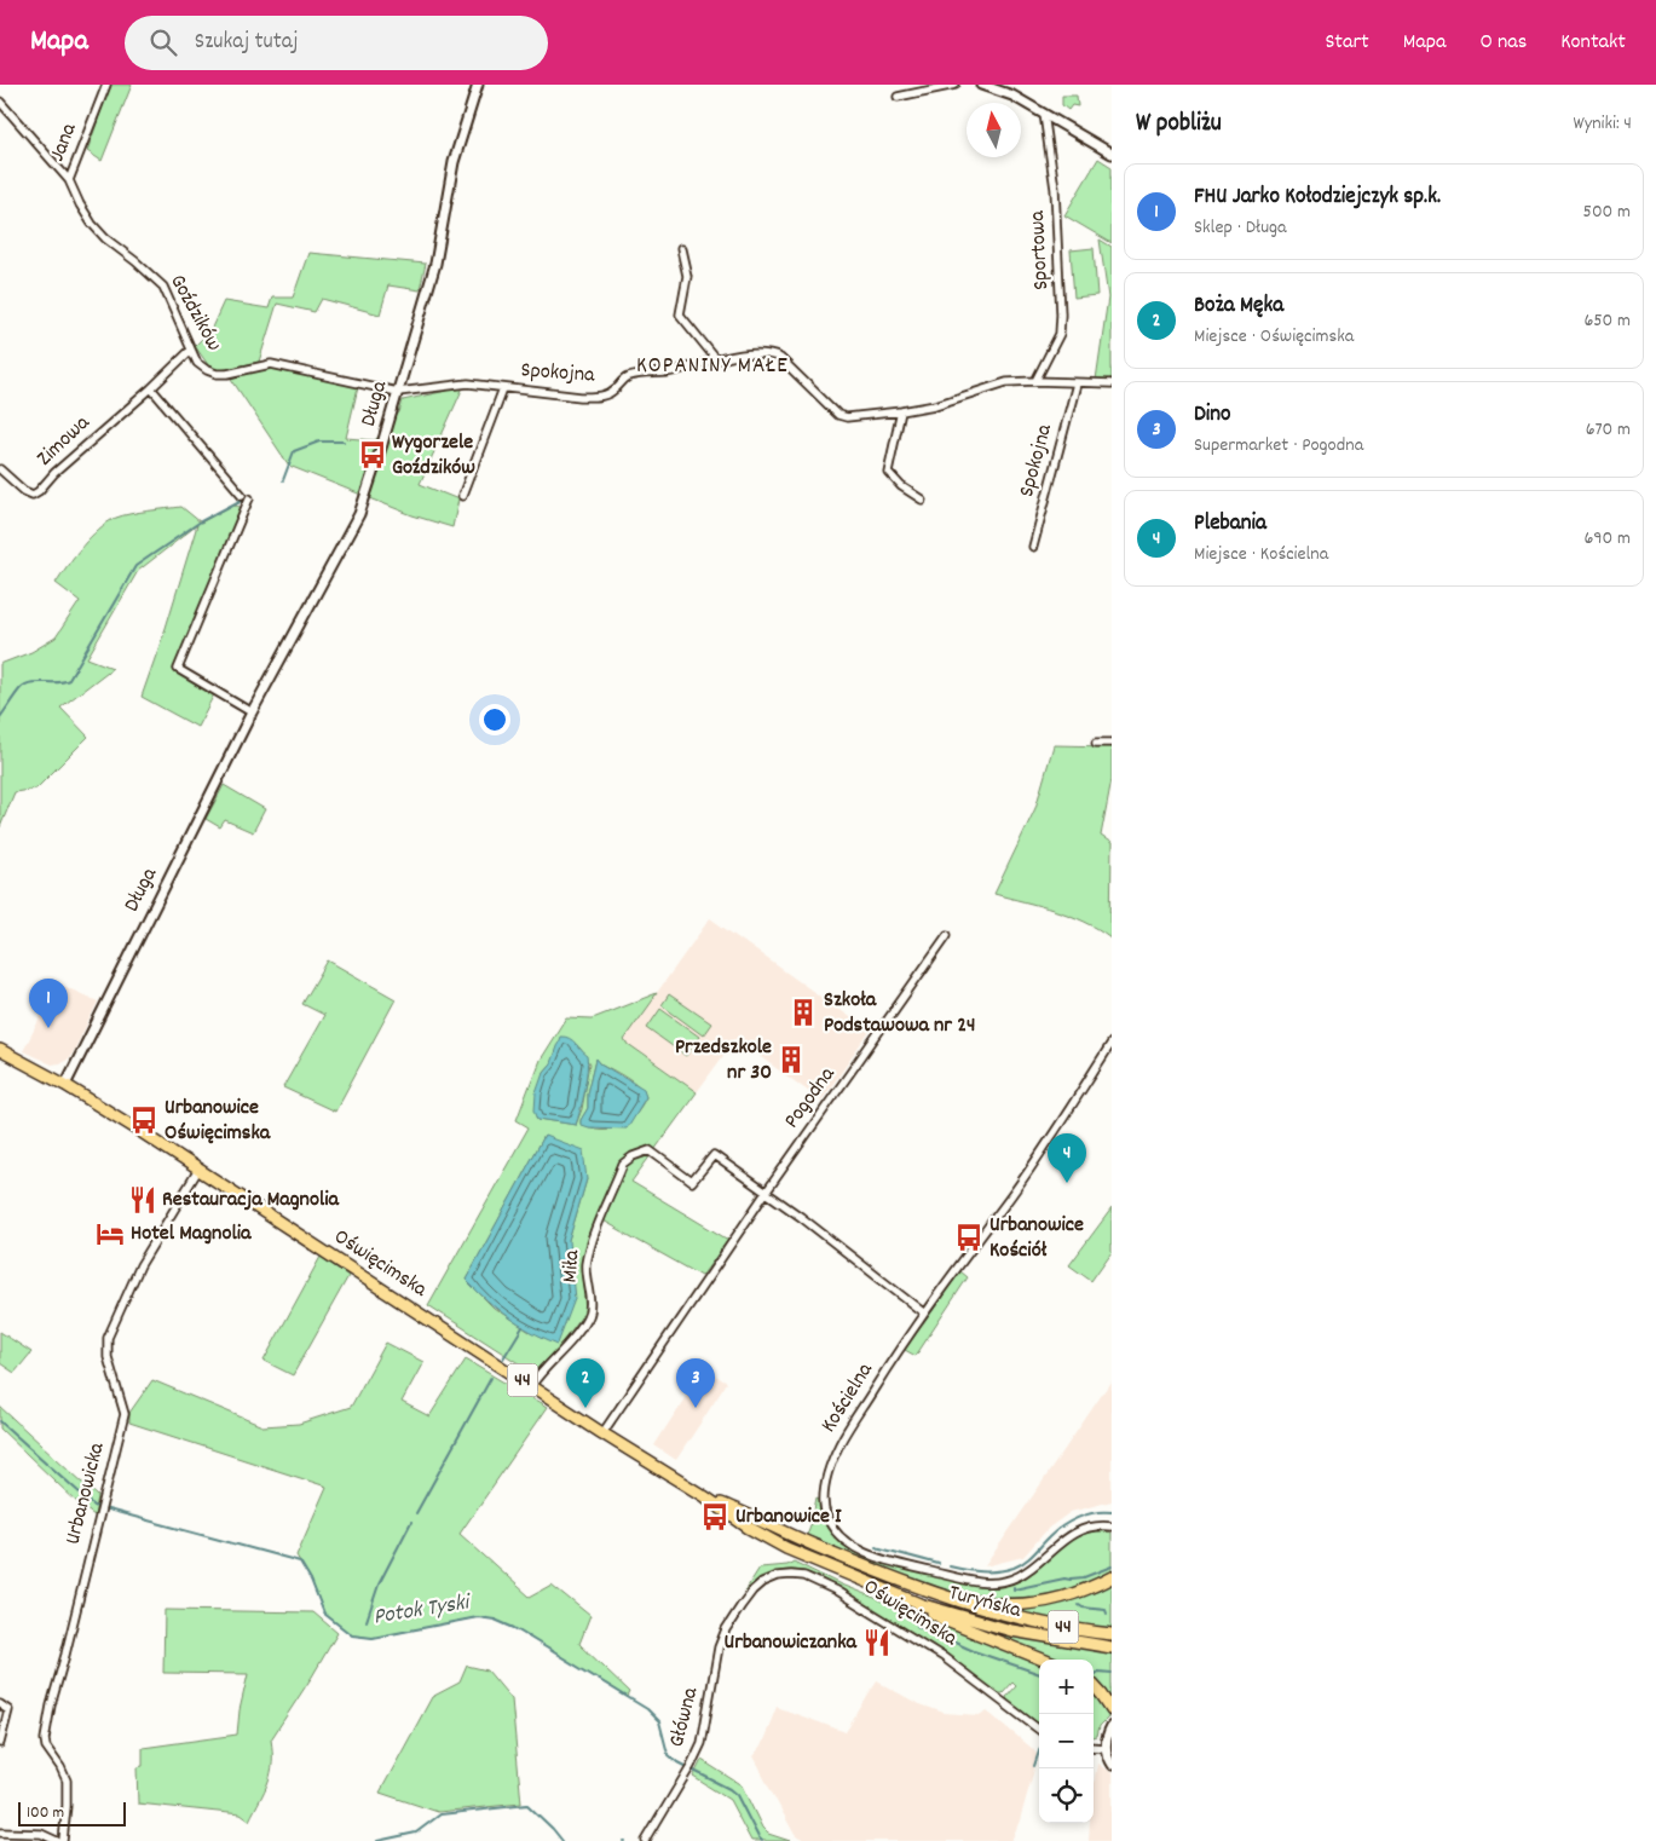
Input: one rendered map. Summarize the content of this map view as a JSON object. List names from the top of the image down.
{
  "streets": {
    "highway": ["Oświęcimska", "44", "Turyńska"],
    "street": [
      "Jana",
      "Sportowa",
      "Goździków",
      "Spokojna",
      "Długa",
      "Zimowa",
      "Pogodna",
      "Miła",
      "Kościelna",
      "Urbanowicka",
      "Główna"
    ]
  },
  "crossings": [
    ["Jana", "Goździków"],
    ["Sportowa", "Spokojna"],
    ["Goździków", "Spokojna"],
    ["Goździków", "Długa"],
    ["Goździków", "Zimowa"],
    ["Spokojna", "Długa"],
    ["Długa", "Oświęcimska"],
    ["Pogodna", "Oświęcimska"],
    ["Pogodna", "Miła"],
    ["Oświęcimska", "Miła"],
    ["Oświęcimska", "Urbanowicka"],
    ["Oświęcimska", "Turyńska"],
    ["Oświęcimska", "Główna"]
  ],
  "districts": ["KOPANINY MAŁE"],
  "water": ["Potok Tyski"],
  "places": {
    "bus stop": [
      "Wygorzele Goździków",
      "Urbanowice Oświęcimska",
      "Urbanowice Kościół",
      "Urbanowice I"
    ],
    "building": ["Szkoła Podstawowa nr 24", "Przedszkole nr 30"],
    "restaurant": ["Restauracja Magnolia", "Urbanowiczanka"],
    "hotel": ["Hotel Magnolia"]
  },
  "scale_bar": "100 m",
  "north": "top",
  "page": {
    "header": "Mapa",
    "search": "Szukaj tutaj",
    "nav": [
      "Start",
      "Mapa",
      "O nas",
      "Kontakt"
    ],
    "heading": ["W pobliżu", "Wyniki: 4"],
    "list": [
      {
        "mark": "1",
        "name": "FHU Jarko Kołodziejczyk sp.k.",
        "note": "Sklep · Długa",
        "value": "500 m"
      },
      {
        "mark": "2",
        "name": "Boża Męka",
        "note": "Miejsce · Oświęcimska",
        "value": "650 m"
      },
      {
        "mark": "3",
        "name": "Dino",
        "note": "Supermarket · Pogodna",
        "value": "670 m"
      },
      {
        "mark": "4",
        "name": "Plebania",
        "note": "Miejsce · Kościelna",
        "value": "690 m"
      }
    ],
    "pins": [
      "1",
      "4",
      "2",
      "3"
    ],
    "map_buttons": ["+", "−"],
    "scale": "100 m"
  }
}
